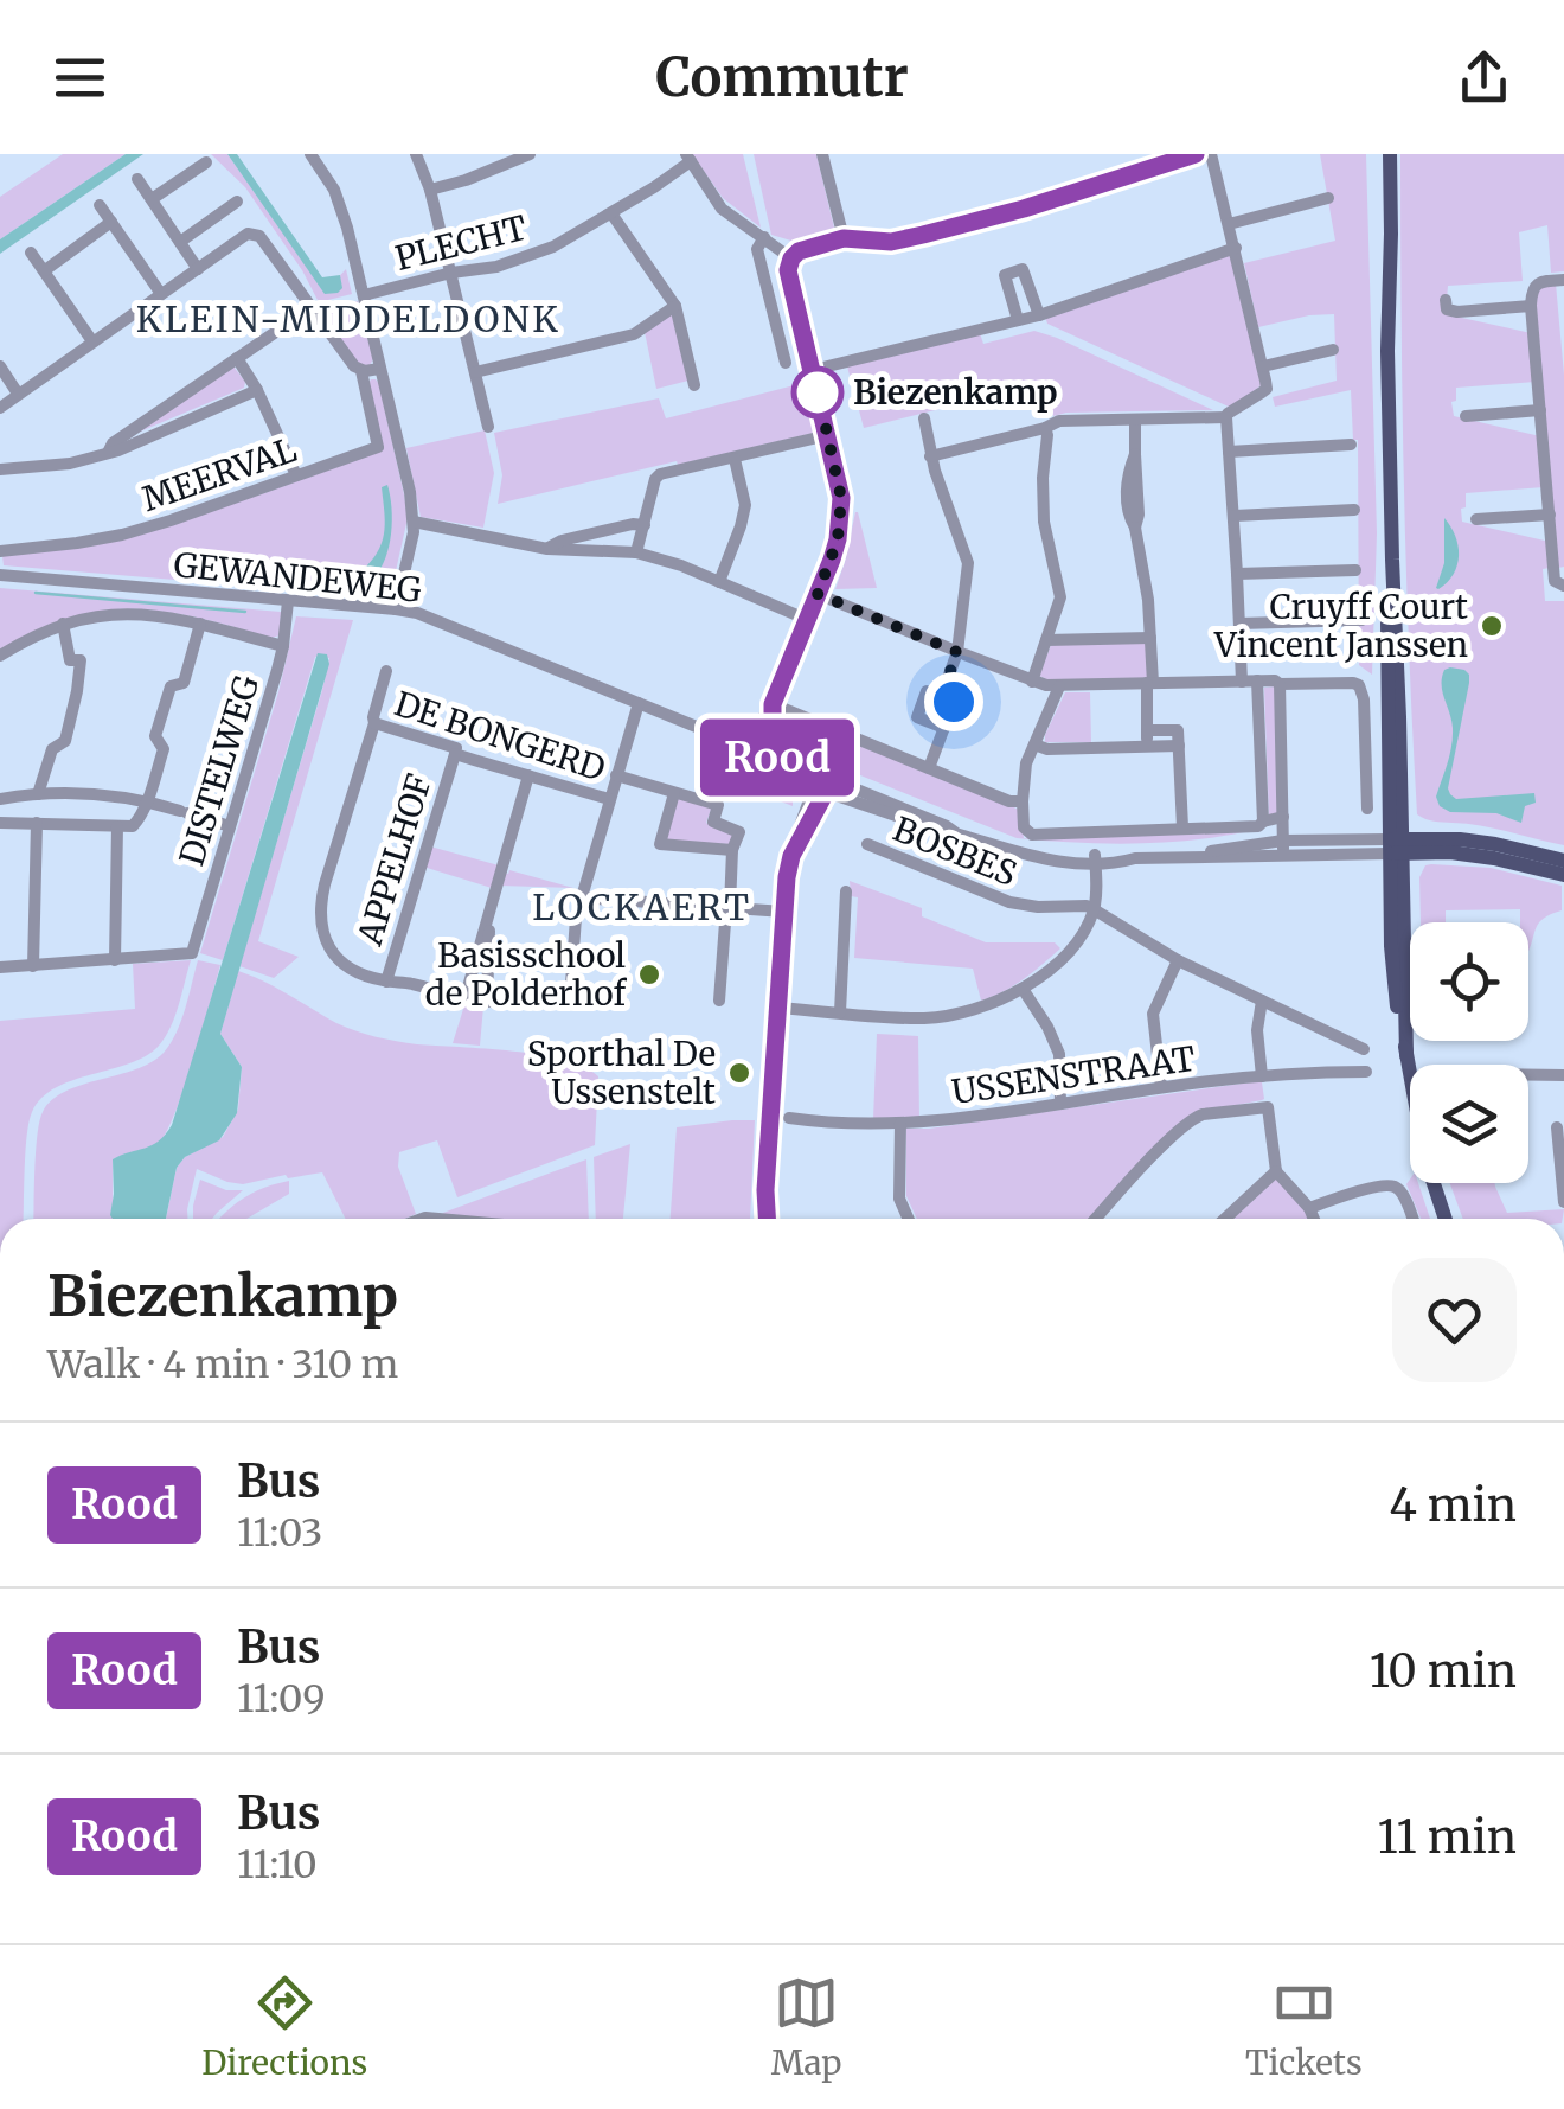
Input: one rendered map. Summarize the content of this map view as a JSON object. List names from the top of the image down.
{
  "streets": {
    "street": [
      "PLECHT",
      "MEERVAL",
      "GEWANDEWEG",
      "DE BONGERD",
      "DISTELWEG",
      "BOSBES",
      "APPELHOF",
      "USSENSTRAAT"
    ]
  },
  "crossings": [
    ["GEWANDEWEG", "DISTELWEG"],
    ["DE BONGERD", "APPELHOF"]
  ],
  "districts": ["KLEIN-MIDDELDONK", "LOCKAERT"],
  "places": [
    "Biezenkamp",
    "Cruyff Court Vincent Janssen",
    "Basisschool de Polderhof",
    "Sporthal De Ussenstelt"
  ],
  "lines": ["bus line Rood"],
  "page": {
    "header": "Commutr",
    "on_map": "Rood",
    "heading": ["Biezenkamp", "Walk · 4 min · 310 m"],
    "list": [
      {
        "mark": "Rood",
        "name": "Bus",
        "note": "11:03",
        "value": "4 min"
      },
      {
        "mark": "Rood",
        "name": "Bus",
        "note": "11:09",
        "value": "10 min"
      },
      {
        "mark": "Rood",
        "name": "Bus",
        "note": "11:10",
        "value": "11 min"
      }
    ],
    "tabs": ["Directions", "Map", "Tickets"]
  }
}
